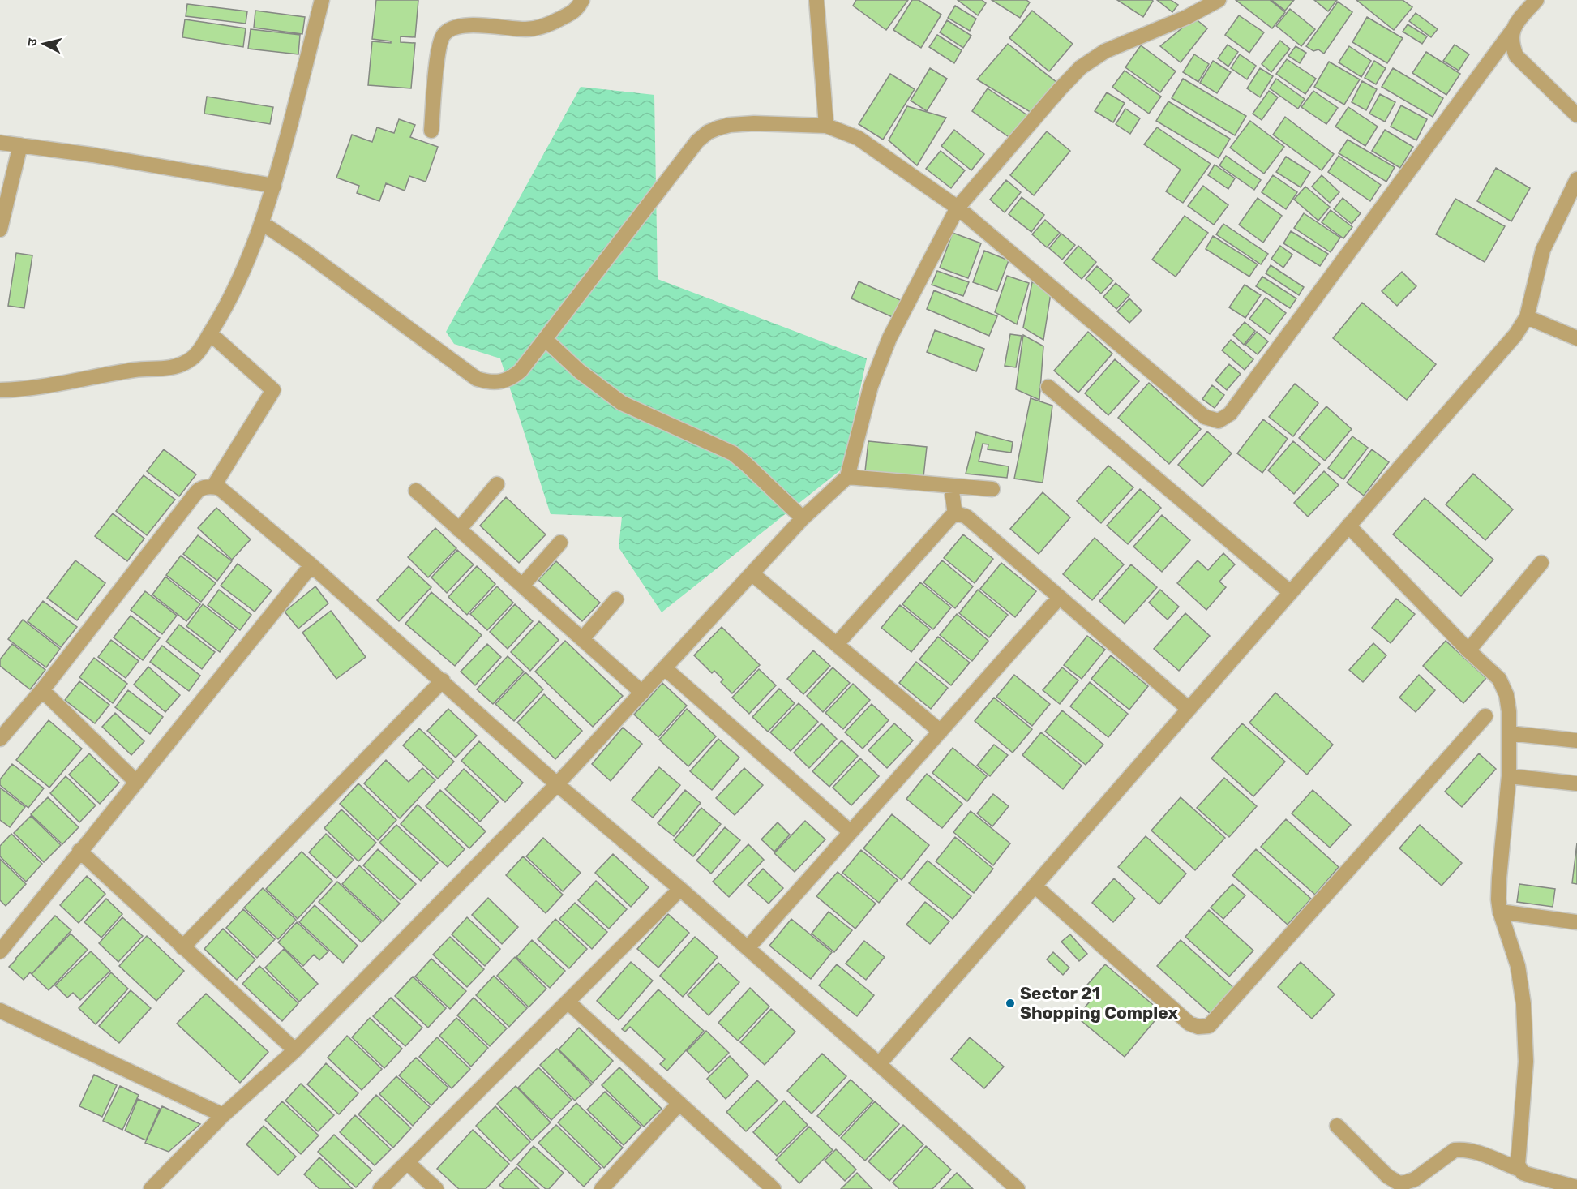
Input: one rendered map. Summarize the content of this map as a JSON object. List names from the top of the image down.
{
  "places": ["Sector 21 Shopping Complex"],
  "north": "left"
}
